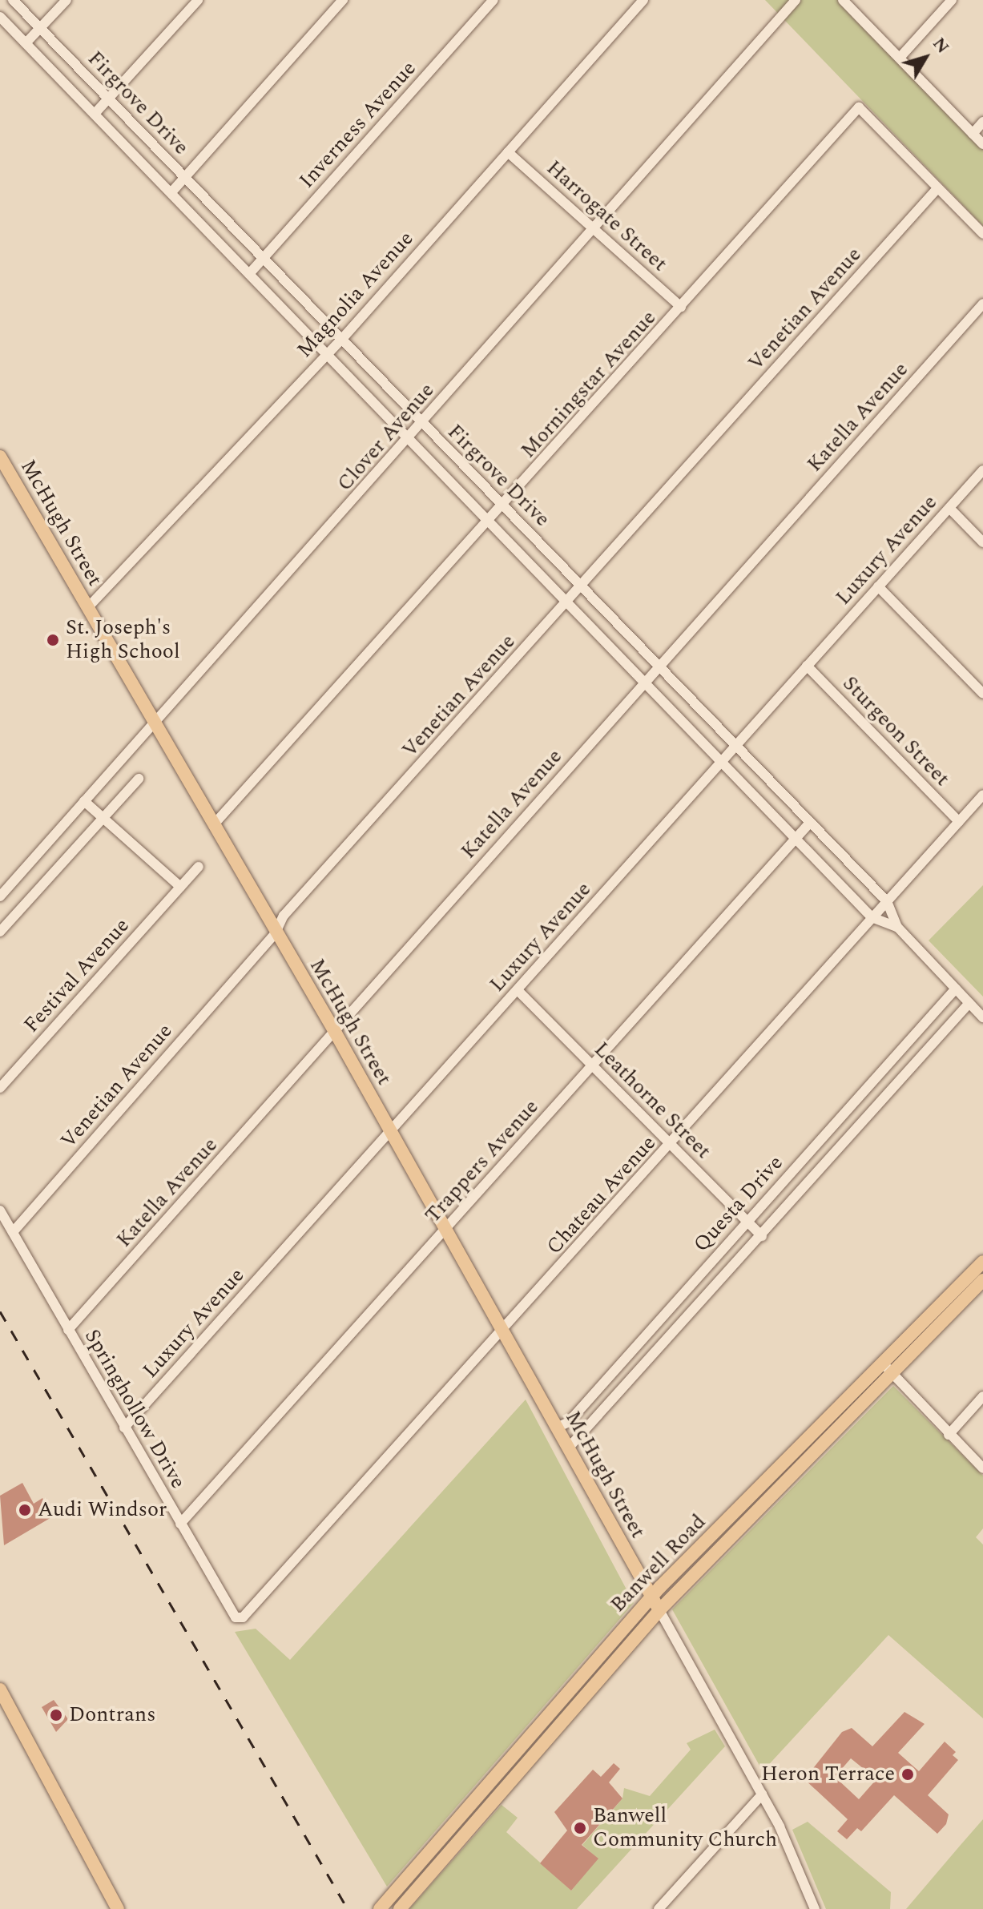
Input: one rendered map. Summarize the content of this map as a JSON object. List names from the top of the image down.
{
  "streets": {
    "main road": ["McHugh Street", "Banwell Road"],
    "street": [
      "Firgrove Drive",
      "Inverness Avenue",
      "Harrogate Street",
      "Magnolia Avenue",
      "Venetian Avenue",
      "Morningstar Avenue",
      "Katella Avenue",
      "Clover Avenue",
      "Luxury Avenue",
      "Sturgeon Street",
      "Festival Avenue",
      "Leathorne Street",
      "Trappers Avenue",
      "Chateau Avenue",
      "Questa Drive",
      "Springhollow Drive"
    ]
  },
  "crossings": [
    ["Firgrove Drive", "Inverness Avenue"],
    ["Firgrove Drive", "Magnolia Avenue"],
    ["Firgrove Drive", "Venetian Avenue"],
    ["Firgrove Drive", "Morningstar Avenue"],
    ["Firgrove Drive", "Katella Avenue"],
    ["Firgrove Drive", "Clover Avenue"],
    ["Firgrove Drive", "Luxury Avenue"],
    ["Firgrove Drive", "Trappers Avenue"],
    ["Firgrove Drive", "Chateau Avenue"],
    ["Firgrove Drive", "Questa Drive"],
    ["Harrogate Street", "Magnolia Avenue"],
    ["Harrogate Street", "Morningstar Avenue"],
    ["Harrogate Street", "Clover Avenue"],
    ["Magnolia Avenue", "McHugh Street"],
    ["Venetian Avenue", "Morningstar Avenue"],
    ["Venetian Avenue", "McHugh Street"],
    ["Venetian Avenue", "Springhollow Drive"],
    ["Morningstar Avenue", "McHugh Street"],
    ["Katella Avenue", "McHugh Street"],
    ["Katella Avenue", "Springhollow Drive"],
    ["Clover Avenue", "McHugh Street"],
    ["McHugh Street", "Luxury Avenue"],
    ["McHugh Street", "Trappers Avenue"],
    ["McHugh Street", "Chateau Avenue"],
    ["McHugh Street", "Questa Drive"],
    ["McHugh Street", "Banwell Road"],
    ["Luxury Avenue", "Sturgeon Street"],
    ["Luxury Avenue", "Leathorne Street"],
    ["Luxury Avenue", "Springhollow Drive"],
    ["Sturgeon Street", "Chateau Avenue"],
    ["Leathorne Street", "Trappers Avenue"],
    ["Leathorne Street", "Chateau Avenue"],
    ["Leathorne Street", "Questa Drive"],
    ["Trappers Avenue", "Springhollow Drive"],
    ["Chateau Avenue", "Springhollow Drive"]
  ],
  "places": [
    "St. Joseph's High School",
    "Audi Windsor",
    "Dontrans",
    "Heron Terrace",
    "Banwell Community Church"
  ],
  "north": "top right"
}
